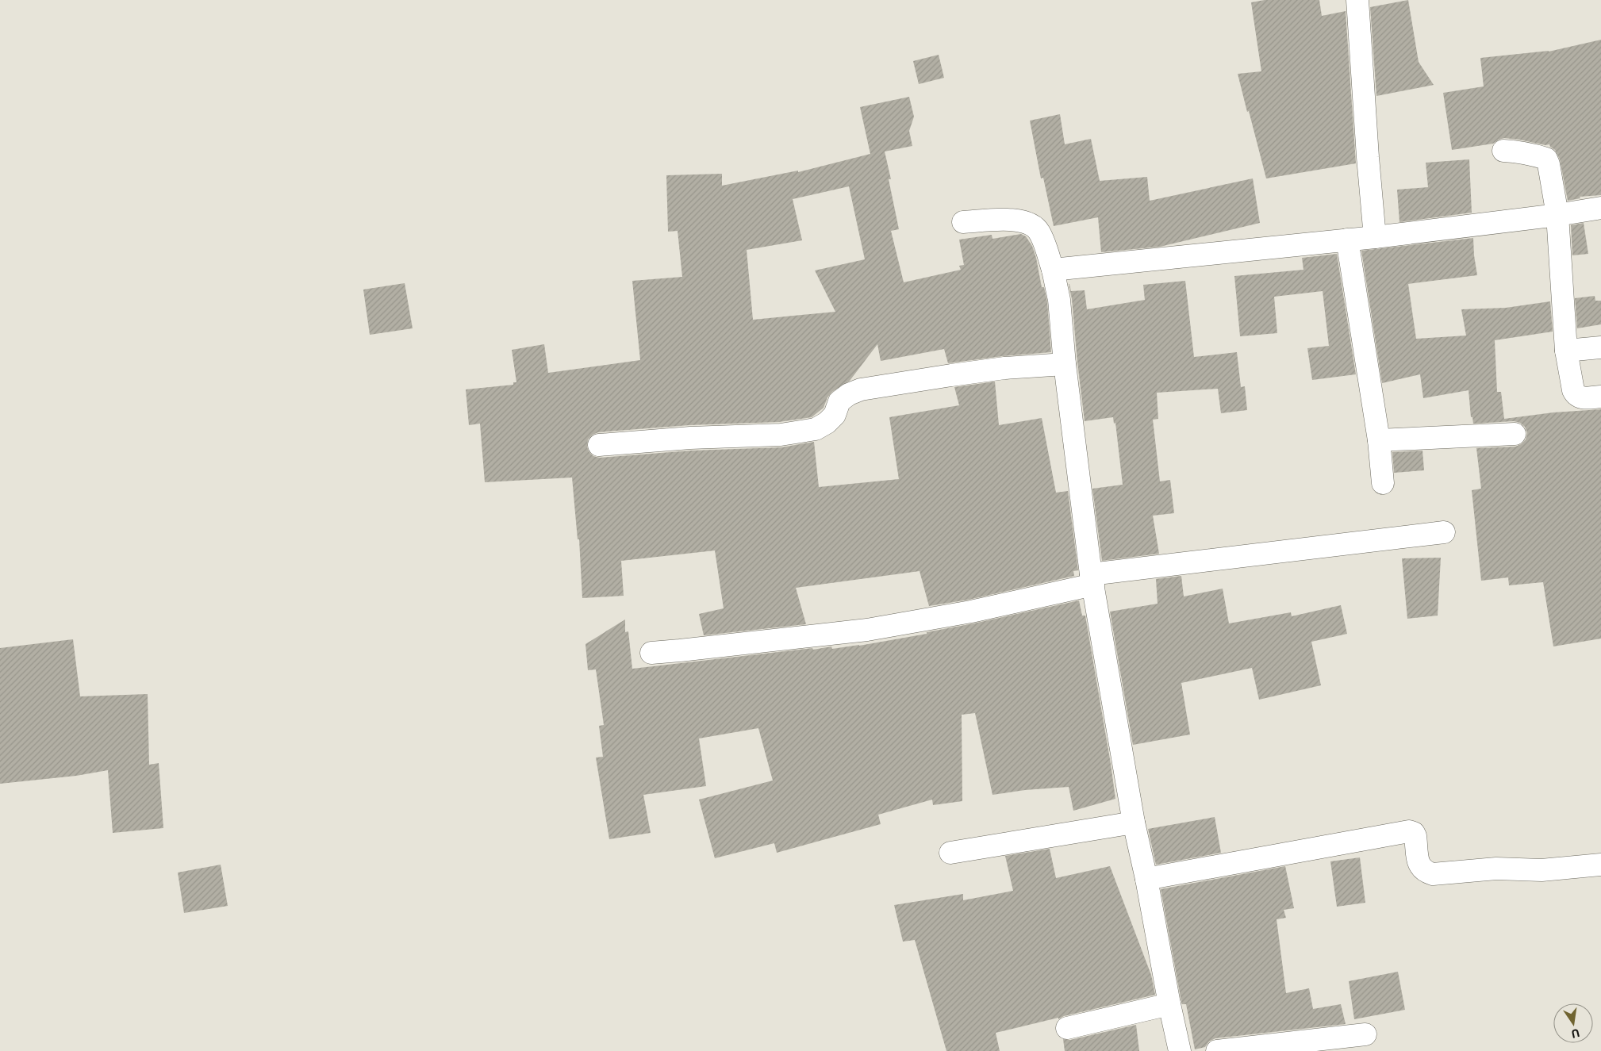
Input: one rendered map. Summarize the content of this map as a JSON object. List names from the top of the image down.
{
  "north": "bottom"
}
